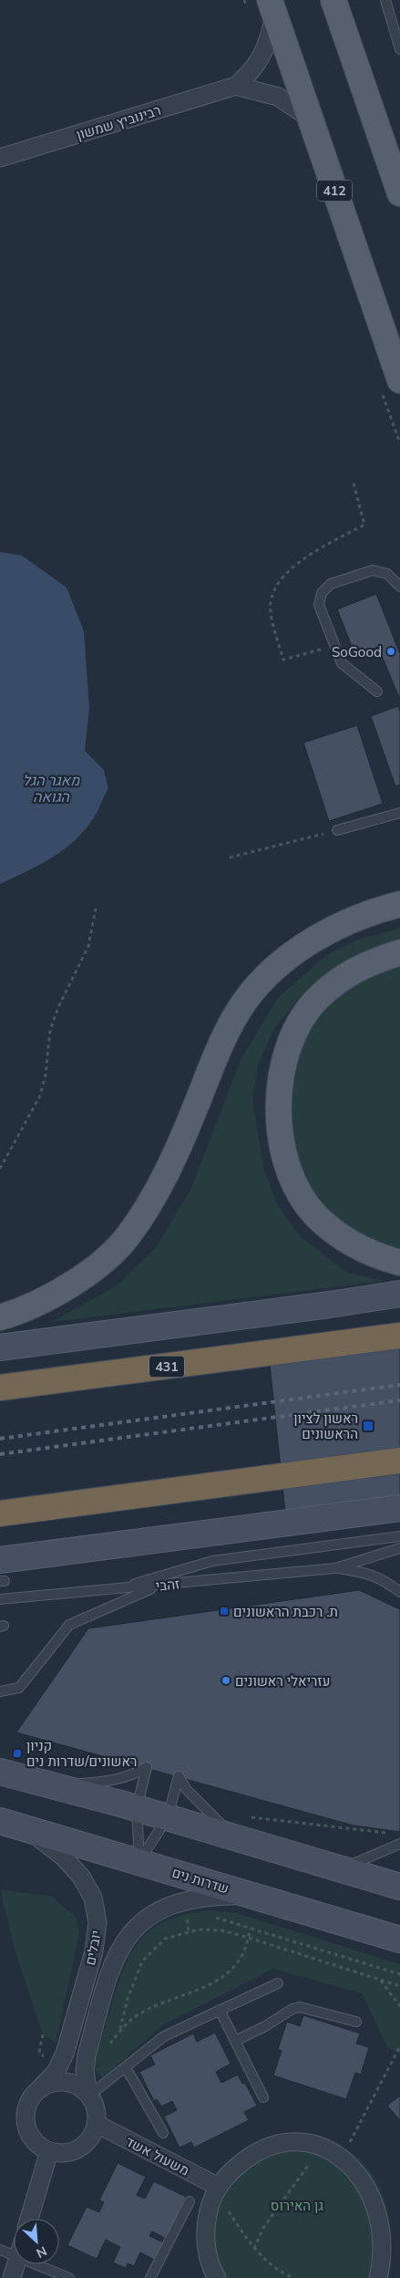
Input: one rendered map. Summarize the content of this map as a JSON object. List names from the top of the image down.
{
  "streets": {
    "highway": ["431"],
    "main road": ["412", "שדרות נים"],
    "street": ["רבינוביץ שמשון", "יובלים", "משעול אשד"],
    "lane": ["זהבי"]
  },
  "crossings": [
    ["רבינוביץ שמשון", "412"],
    ["שדרות נים", "יובלים"],
    ["יובלים", "משעול אשד"]
  ],
  "water": ["מאגר הגל הגואה"],
  "parks": ["גן האירוס"],
  "places": {
    "other": ["SoGood", "עזריאלי ראשונים"],
    "transit": ["ראשון לציון הראשונים", "ת. רכבת הראשונים", "קניון ראשונים/שדרות נים"]
  },
  "north": "bottom right"
}
